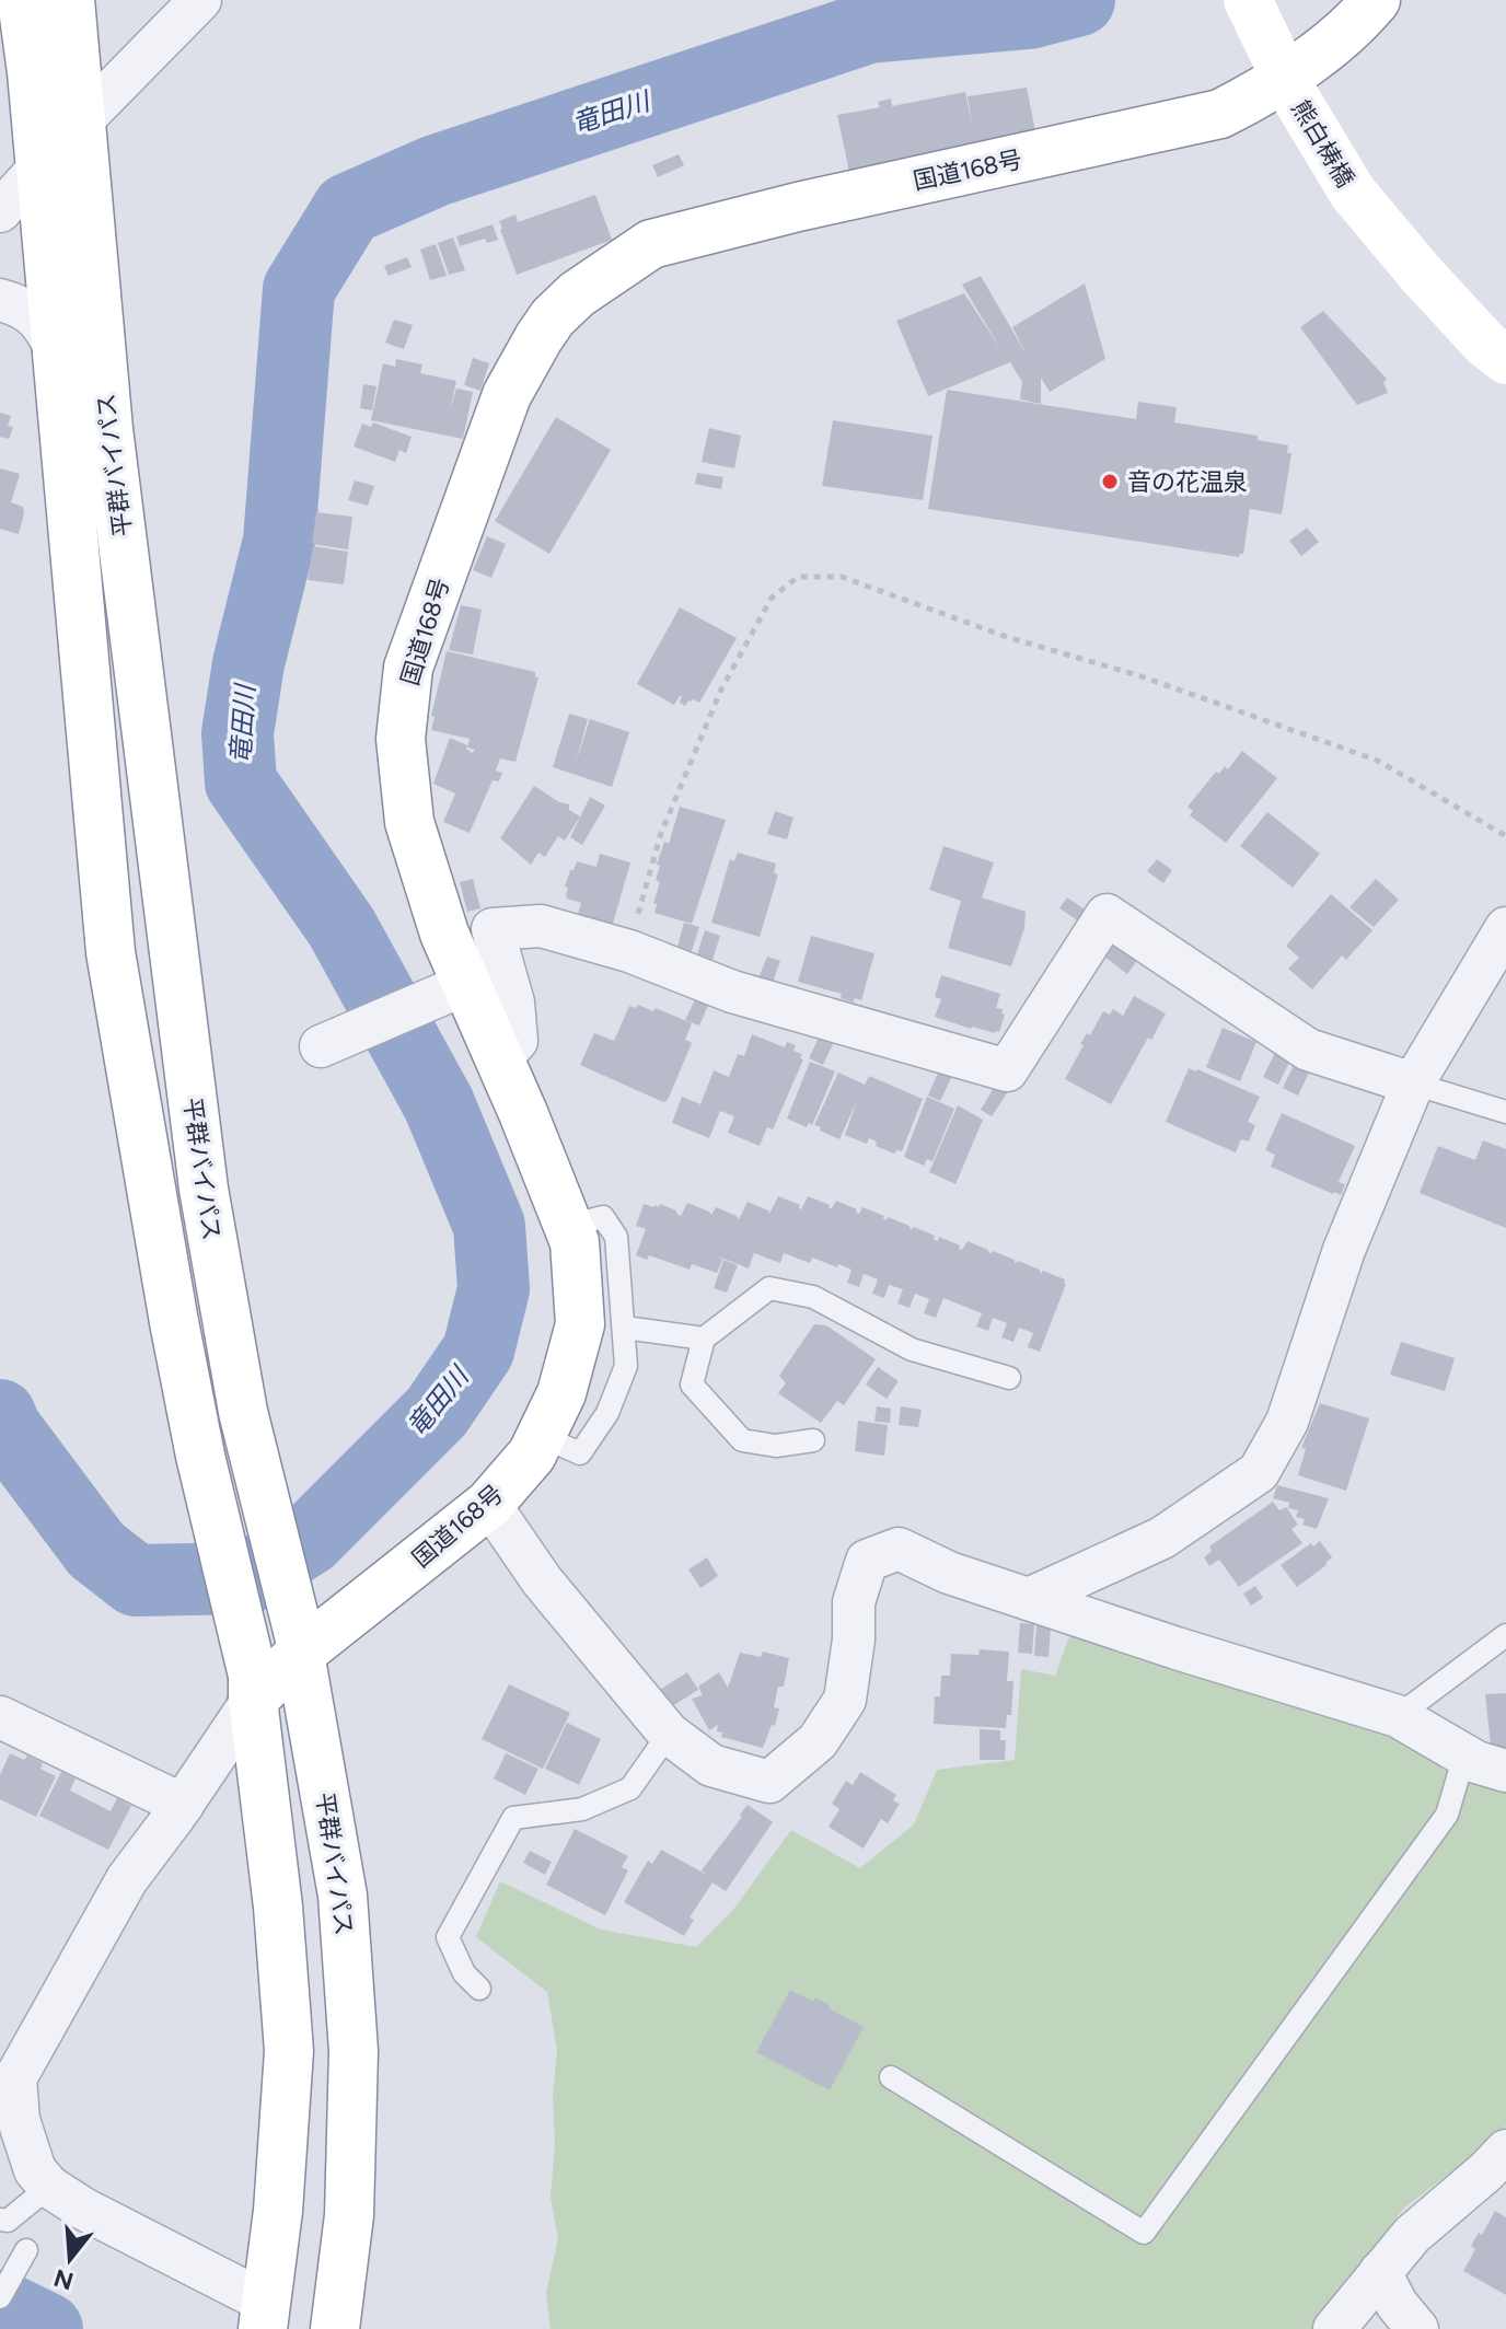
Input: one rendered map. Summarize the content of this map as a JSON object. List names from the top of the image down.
{
  "streets": {
    "main road": ["熊白梼橋", "国道168号", "平群バイパス"]
  },
  "crossings": [
    ["国道168号", "平群バイパス"]
  ],
  "water": ["竜田川"],
  "places": ["音の花温泉"],
  "north": "bottom"
}
